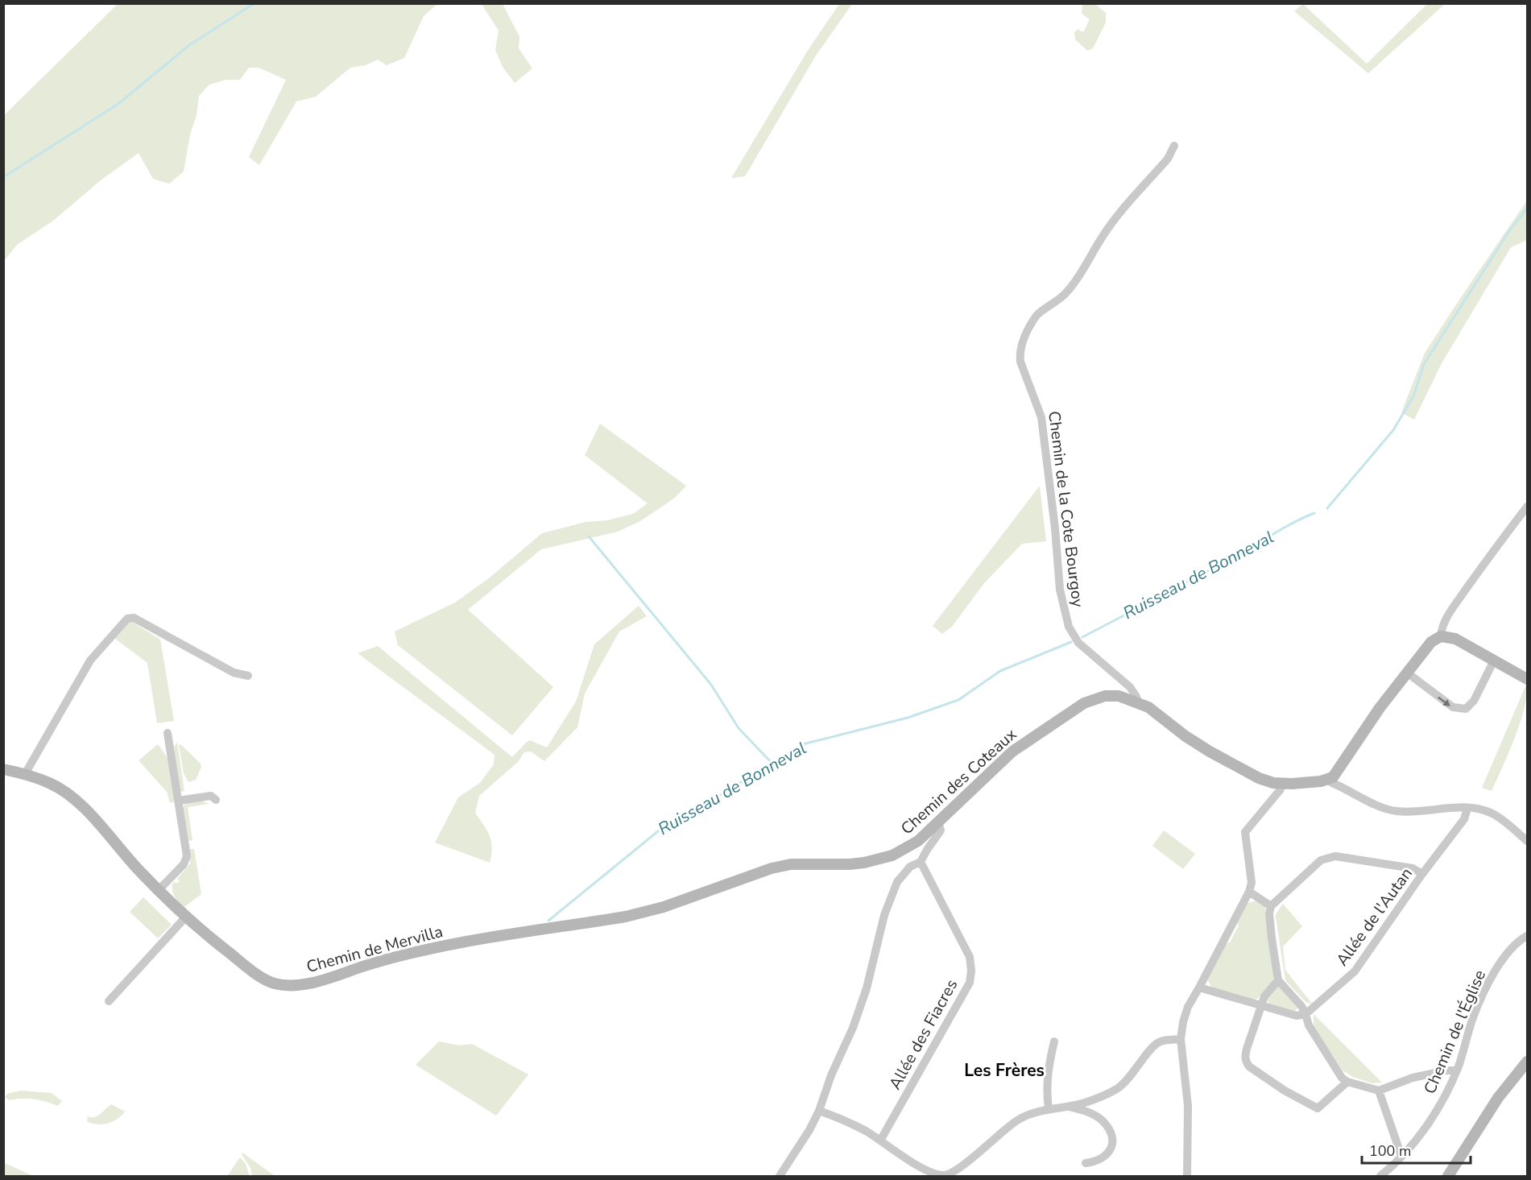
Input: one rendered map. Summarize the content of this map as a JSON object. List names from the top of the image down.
{
  "streets": {
    "street": [
      "Chemin de la Cote Bourgoy",
      "Chemin des Coteaux",
      "Allée de l'Autan",
      "Chemin de Mervilla",
      "Chemin de l'Église",
      "Allée des Fiacres"
    ]
  },
  "crossings": [
    ["Chemin de la Cote Bourgoy", "Chemin des Coteaux"],
    ["Chemin des Coteaux", "Chemin de Mervilla"]
  ],
  "districts": ["Les Frères"],
  "water": ["Ruisseau de Bonneval"],
  "scale_bar": "100 m"
}
